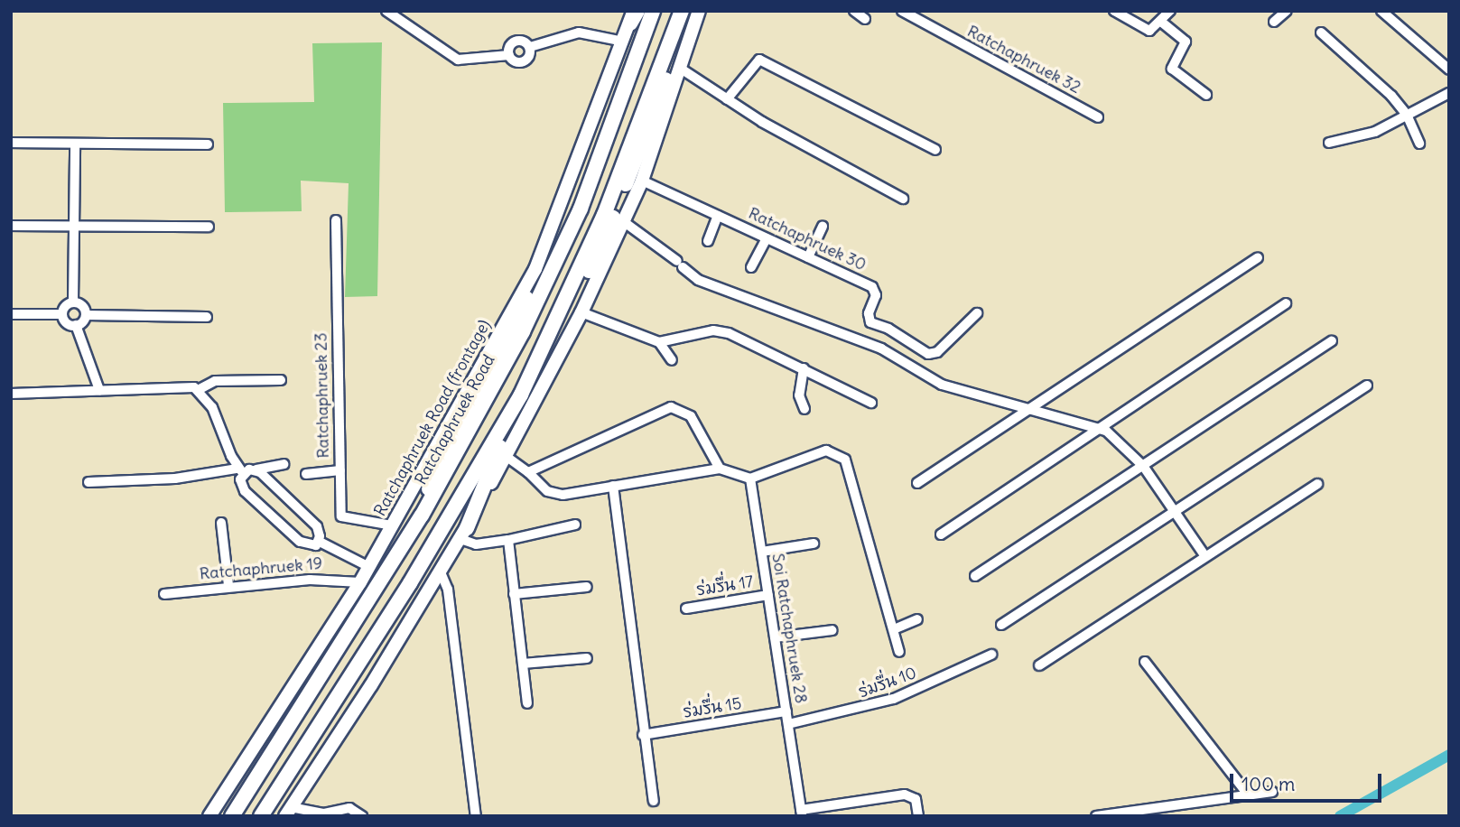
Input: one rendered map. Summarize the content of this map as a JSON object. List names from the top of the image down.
{
  "streets": {
    "main road": ["Ratchaphruek Road (frontage)", "Ratchaphruek Road"],
    "street": [
      "Ratchaphruek 32",
      "Ratchaphruek 30",
      "Ratchaphruek 23",
      "Ratchaphruek 19",
      "ร่มรื่น 17",
      "Soi Ratchaphruek 28",
      "ร่มรื่น 10",
      "ร่มรื่น 15"
    ]
  },
  "crossings": [
    ["Ratchaphruek 23", "Ratchaphruek Road (frontage)"],
    ["Ratchaphruek Road (frontage)", "Ratchaphruek 19"],
    ["ร่มรื่น 17", "Soi Ratchaphruek 28"],
    ["Soi Ratchaphruek 28", "ร่มรื่น 10"],
    ["Soi Ratchaphruek 28", "ร่มรื่น 15"]
  ],
  "scale_bar": "100 m"
}
